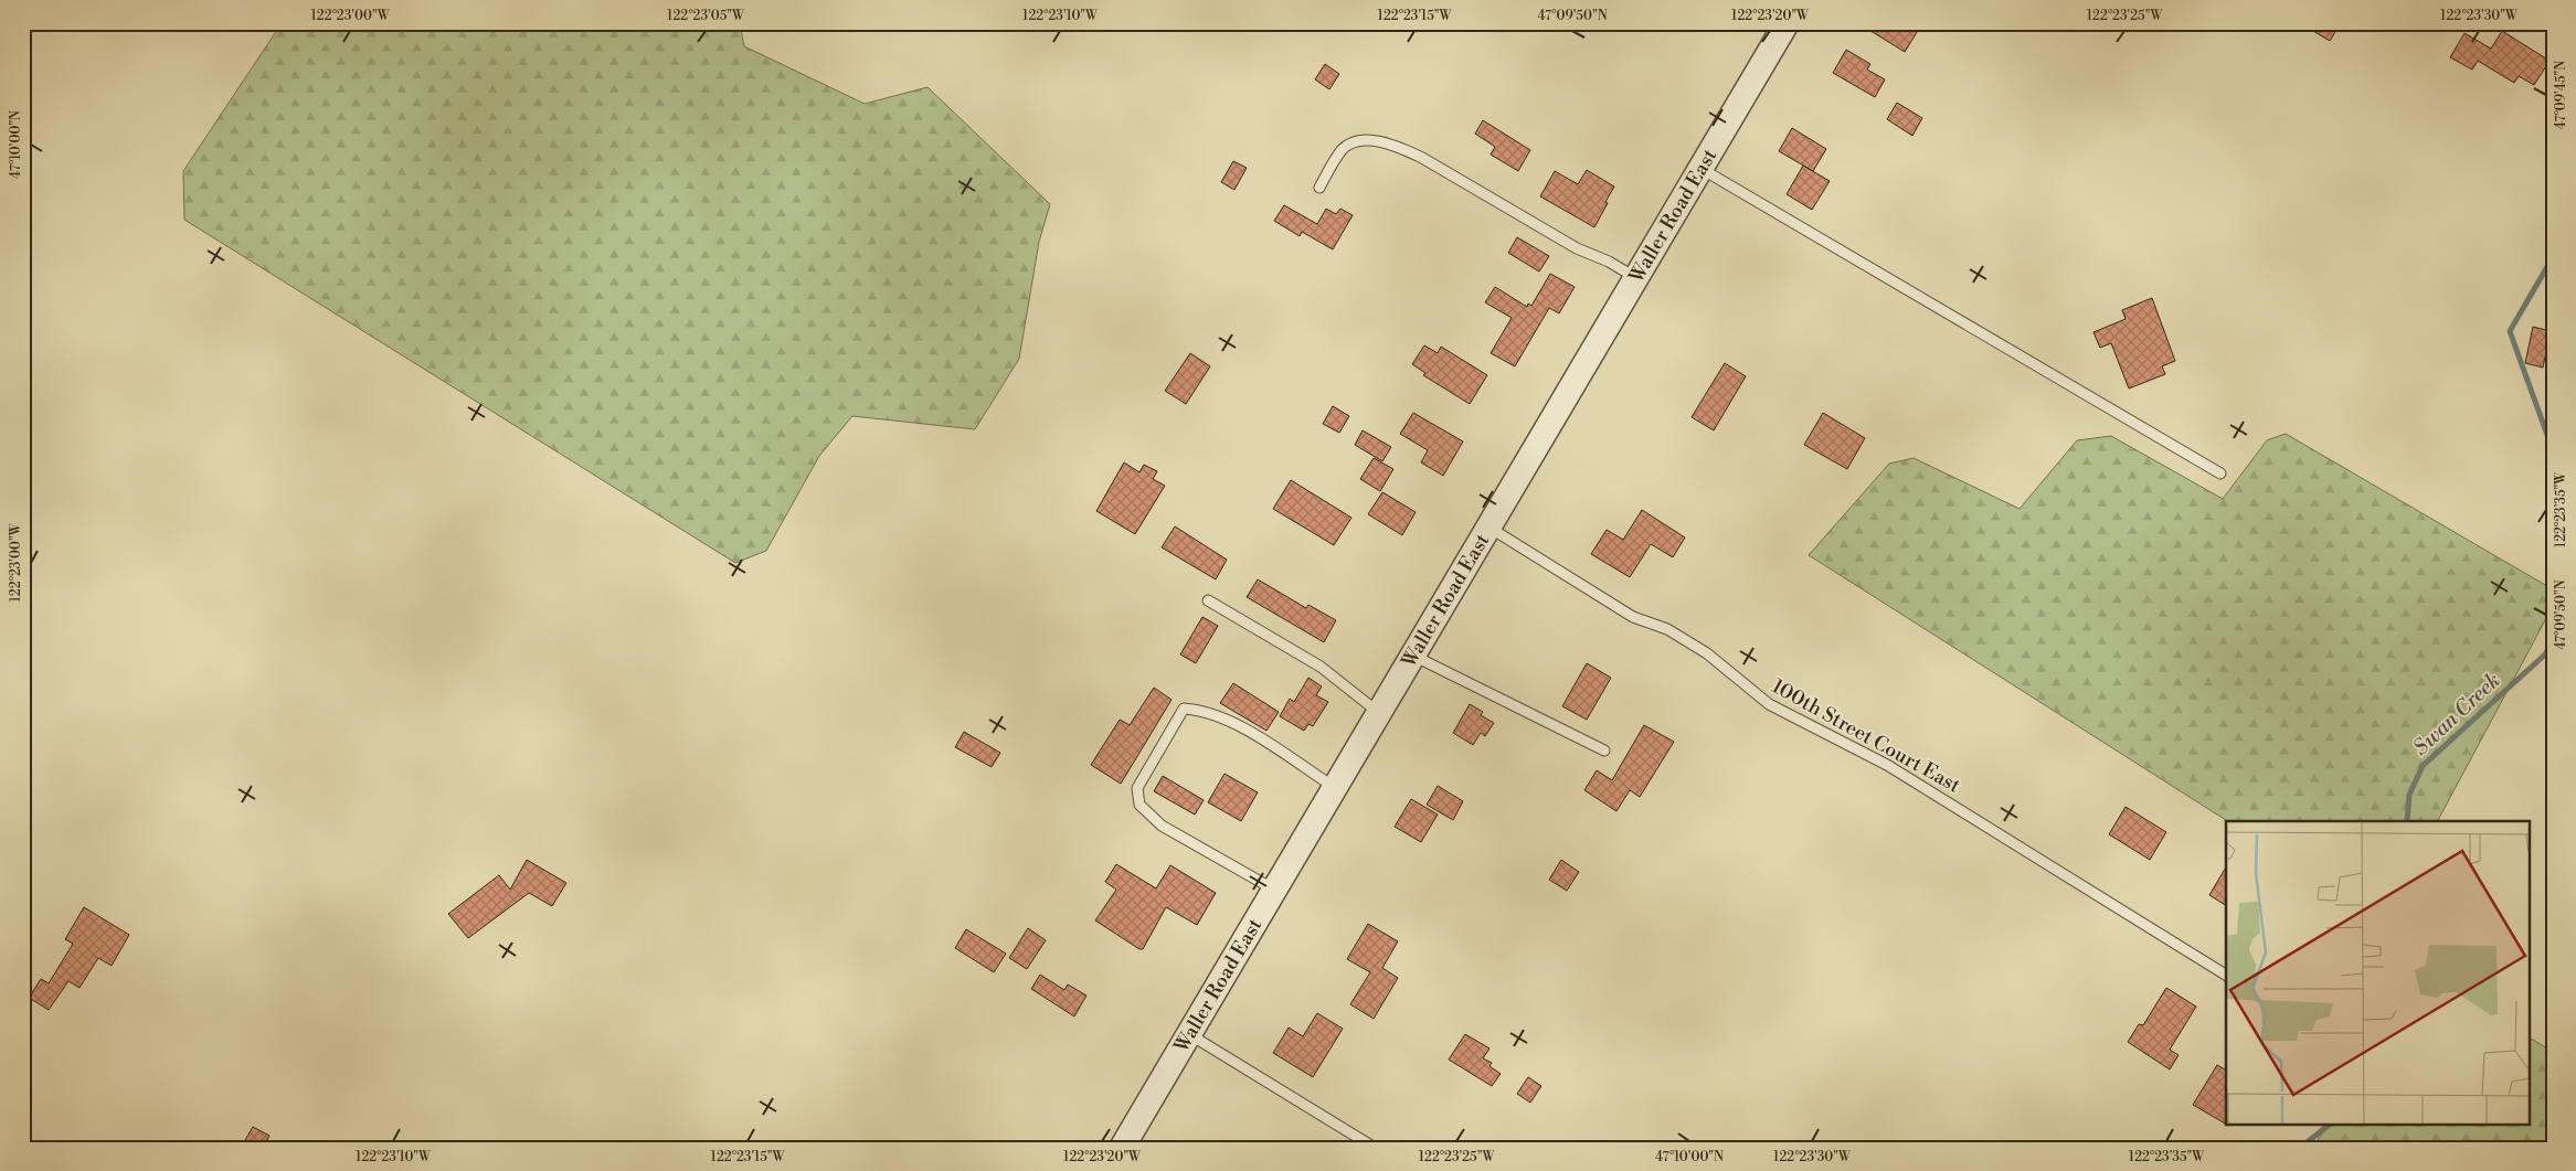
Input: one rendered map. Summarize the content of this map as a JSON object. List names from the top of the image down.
{
  "streets": {
    "street": ["Waller Road East"],
    "lane": ["100th Street Court East"]
  },
  "crossings": [
    ["Waller Road East", "100th Street Court East"]
  ],
  "water": ["Swan Creek"],
  "coordinates": [
    "122°23'00\"W",
    "122°23'05\"W",
    "122°23'10\"W",
    "122°23'15\"W",
    "47°09'50\"N",
    "122°23'20\"W",
    "122°23'25\"W",
    "122°23'30\"W",
    "47°09'45\"N",
    "47°10'00\"N",
    "122°23'35\"W"
  ]
}
